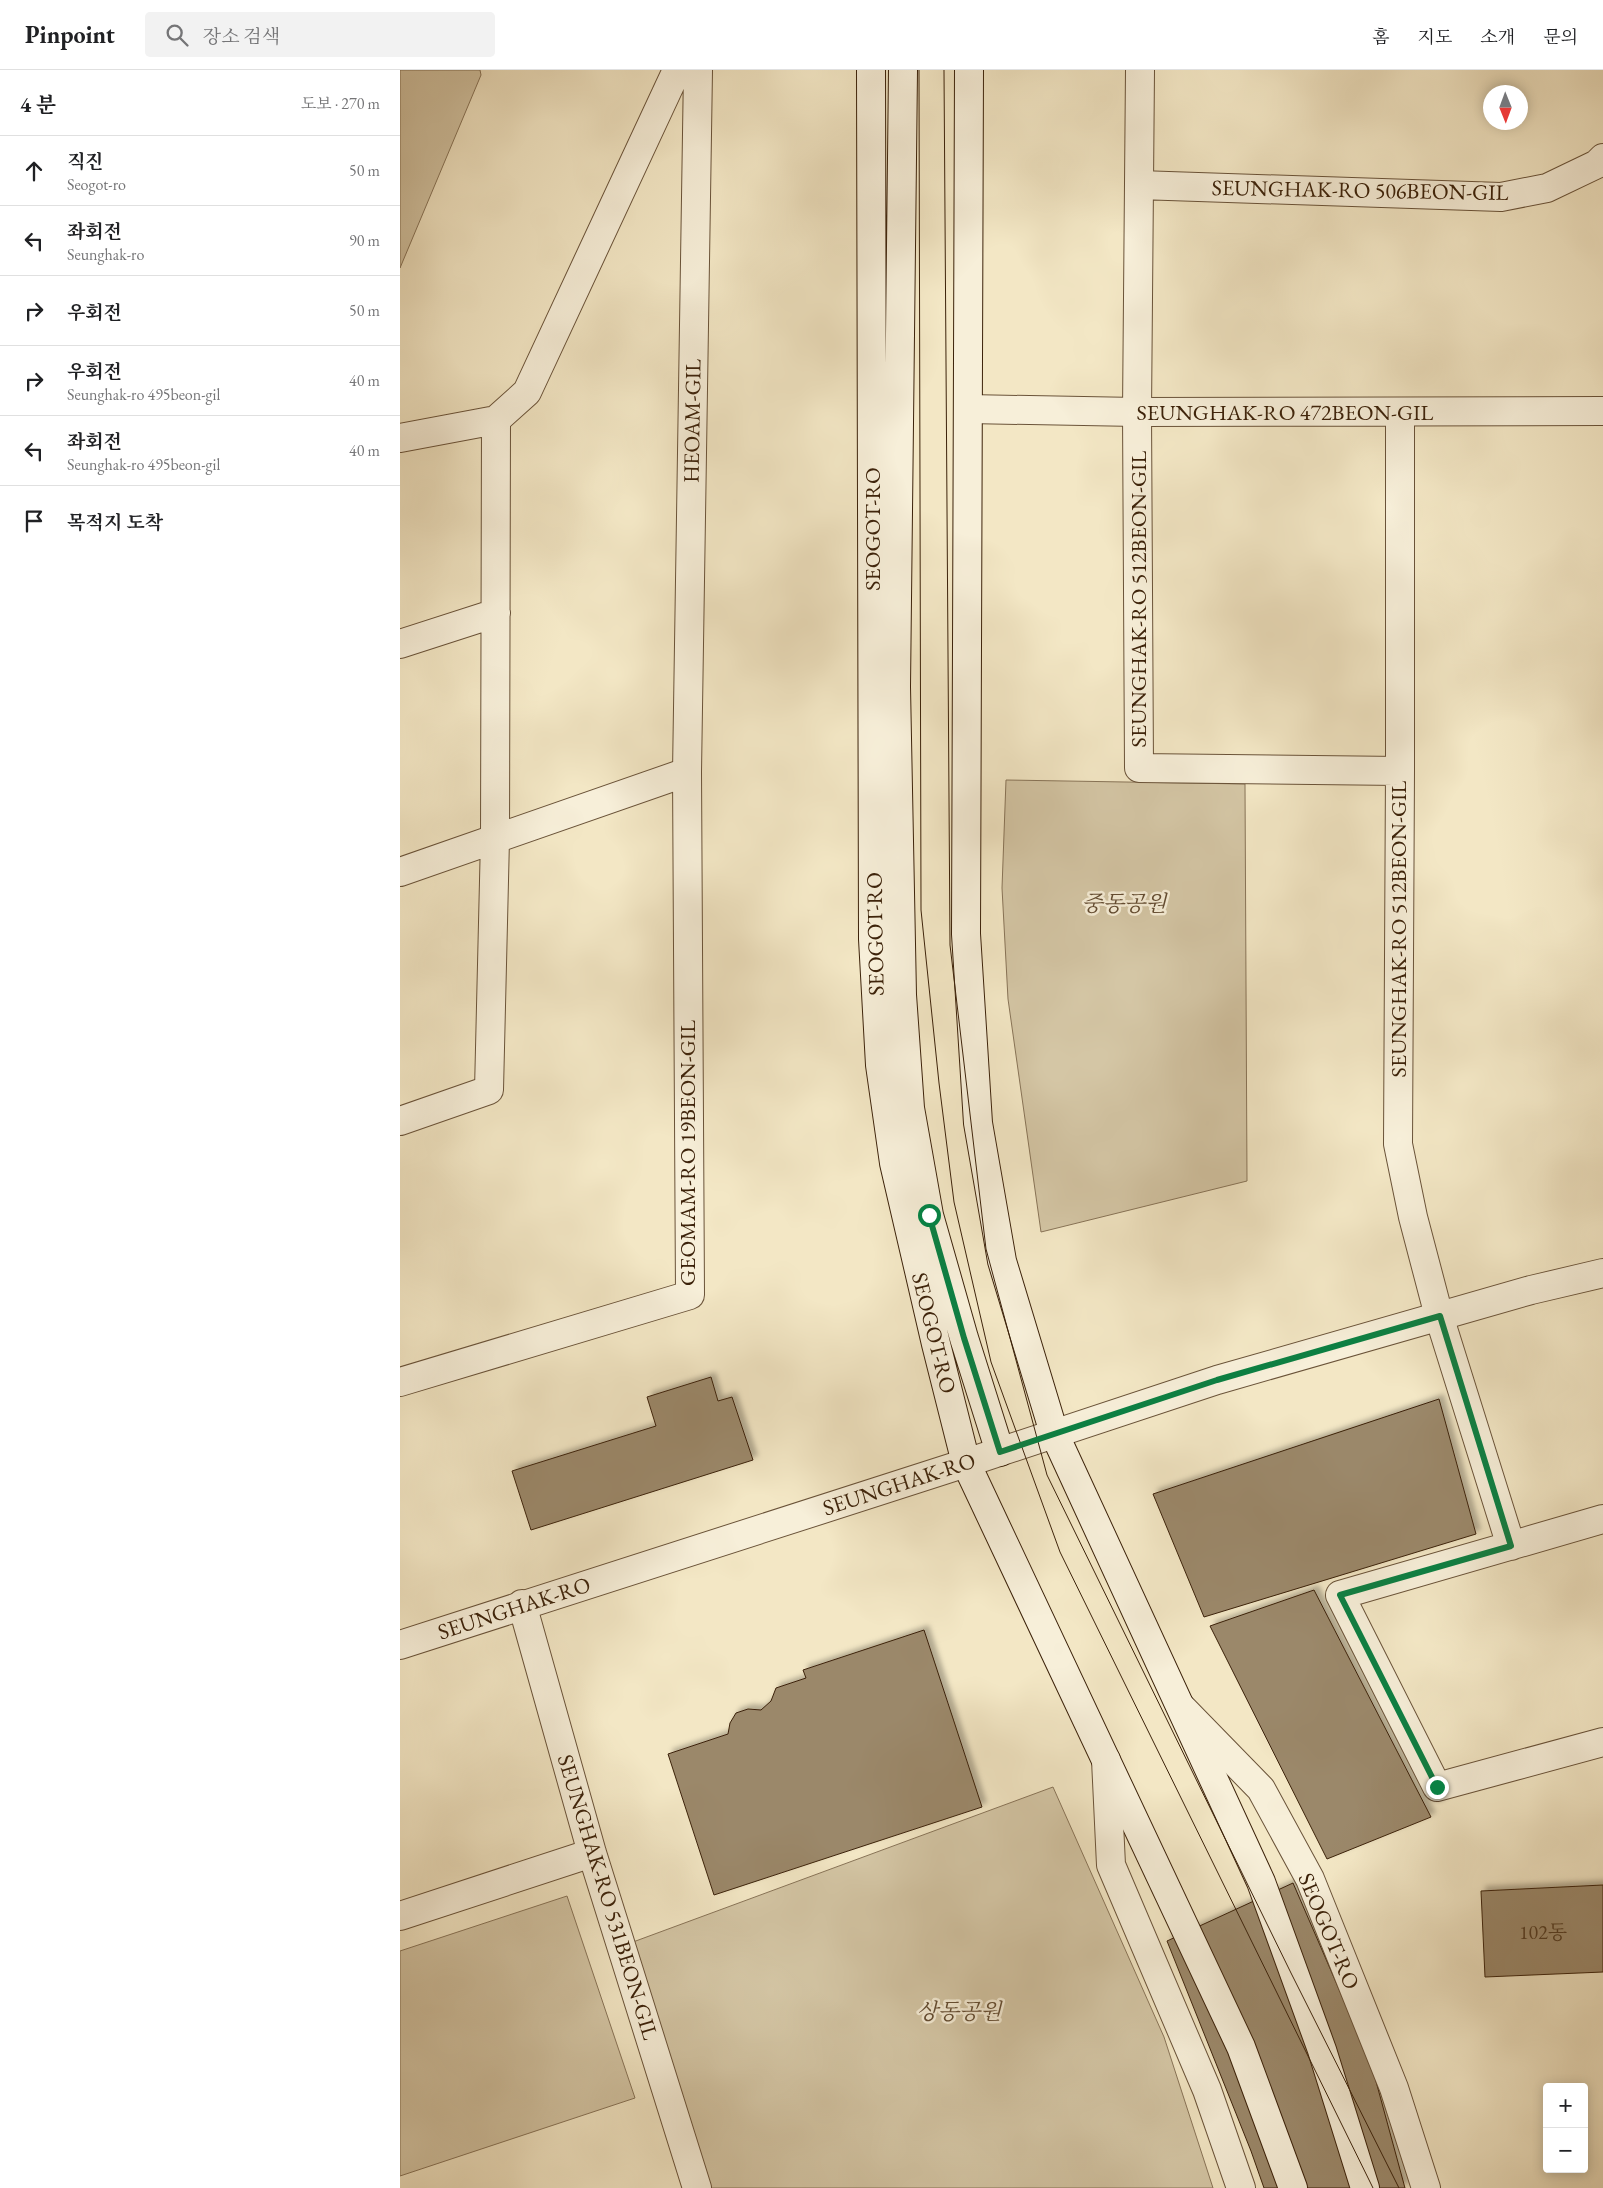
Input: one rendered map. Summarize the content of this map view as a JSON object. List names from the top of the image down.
{
  "streets": {
    "street": [
      "SEUNGHAK-RO 506BEON-GIL",
      "SEUNGHAK-RO 472BEON-GIL",
      "HEOAM-GIL",
      "SEOGOT-RO",
      "SEUNGHAK-RO 512BEON-GIL",
      "GEOMAM-RO 19BEON-GIL",
      "SEUNGHAK-RO",
      "SEUNGHAK-RO 531BEON-GIL"
    ]
  },
  "crossings": [
    ["SEUNGHAK-RO 506BEON-GIL", "SEUNGHAK-RO 512BEON-GIL"],
    ["SEUNGHAK-RO 472BEON-GIL", "SEOGOT-RO"],
    ["SEUNGHAK-RO 472BEON-GIL", "SEUNGHAK-RO 512BEON-GIL"],
    ["HEOAM-GIL", "GEOMAM-RO 19BEON-GIL"],
    ["SEOGOT-RO", "SEUNGHAK-RO"],
    ["SEUNGHAK-RO 512BEON-GIL", "SEUNGHAK-RO"],
    ["SEUNGHAK-RO", "SEUNGHAK-RO 531BEON-GIL"]
  ],
  "parks": ["중동공원", "상동공원"],
  "house_numbers": ["102동"],
  "north": "bottom",
  "page": {
    "header": "Pinpoint",
    "search": "장소 검색",
    "nav": [
      "홈",
      "지도",
      "소개",
      "문의"
    ],
    "heading": ["4 분", "도보 · 270 m"],
    "list": [
      ["직진", "Seogot-ro", "50 m"],
      ["좌회전", "Seunghak-ro", "90 m"],
      ["우회전", "50 m"],
      ["우회전", "Seunghak-ro 495beon-gil", "40 m"],
      ["좌회전", "Seunghak-ro 495beon-gil", "40 m"],
      "목적지 도착"
    ],
    "map_buttons": ["+", "−"]
  }
}
